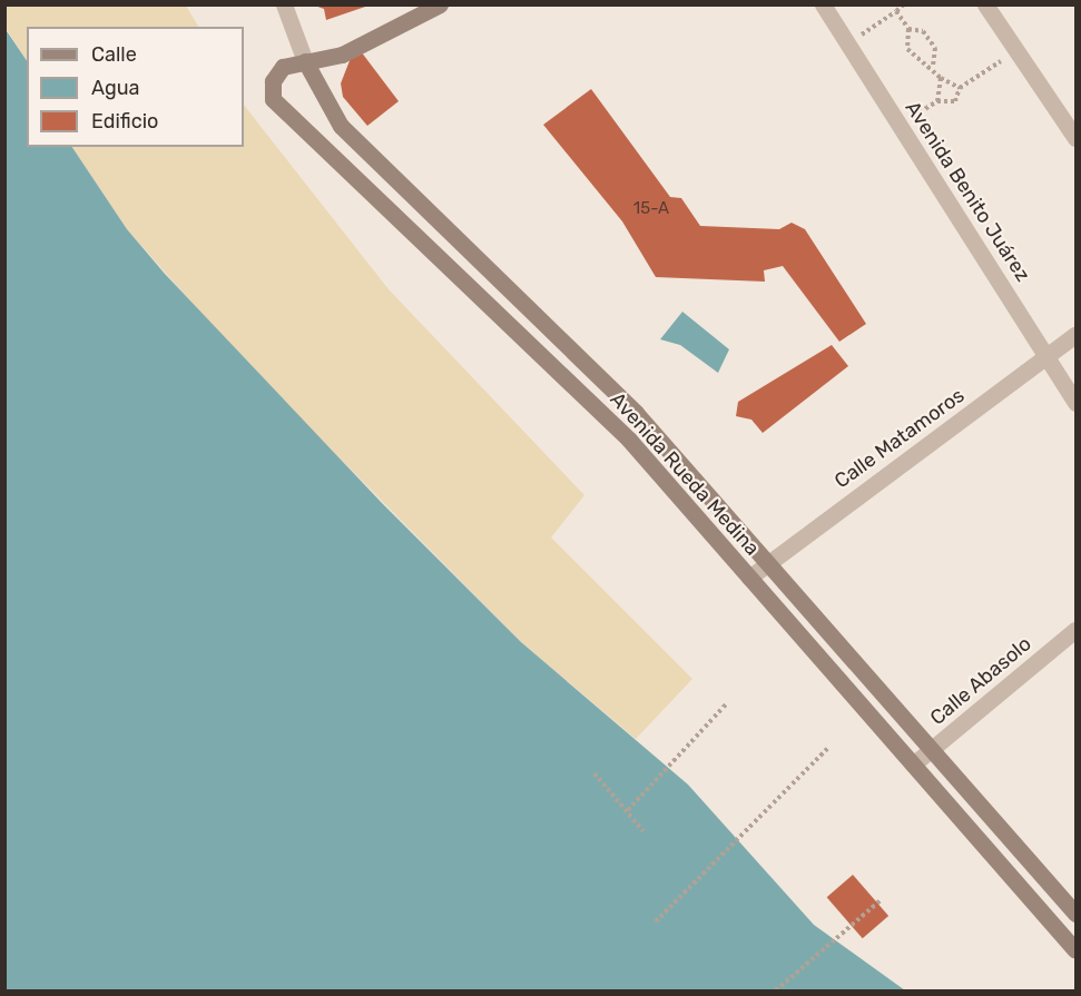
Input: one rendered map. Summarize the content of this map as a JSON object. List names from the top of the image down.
{
  "streets": {
    "street": [
      "Avenida Benito Juárez",
      "Calle Matamoros",
      "Avenida Rueda Medina",
      "Calle Abasolo"
    ]
  },
  "crossings": [
    ["Avenida Benito Juárez", "Calle Matamoros"],
    ["Calle Matamoros", "Avenida Rueda Medina"],
    ["Avenida Rueda Medina", "Calle Abasolo"]
  ],
  "house_numbers": ["15-A"],
  "legend": ["Calle", "Agua", "Edificio"]
}
